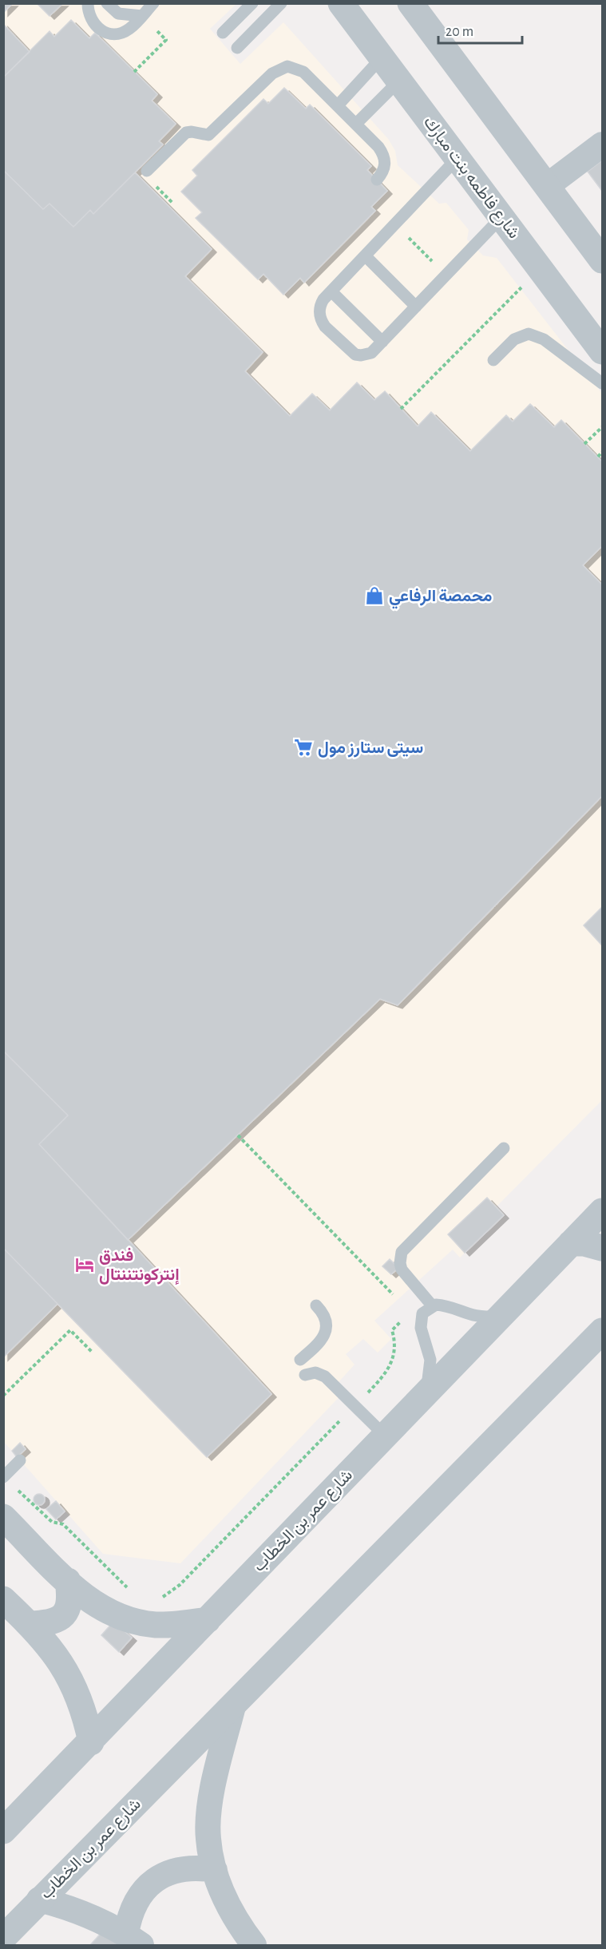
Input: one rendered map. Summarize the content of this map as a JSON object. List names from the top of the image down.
{
  "streets": {
    "street": ["شارع فاطمه بنت مبارك", "شارع عمر بن الخطاب"]
  },
  "places": {
    "shop": ["محمصة الرفاعي"],
    "supermarket": ["سيتى ستارز مول"],
    "hotel": ["فندق إنتركونتننتال"]
  },
  "scale_bar": "20 m"
}
